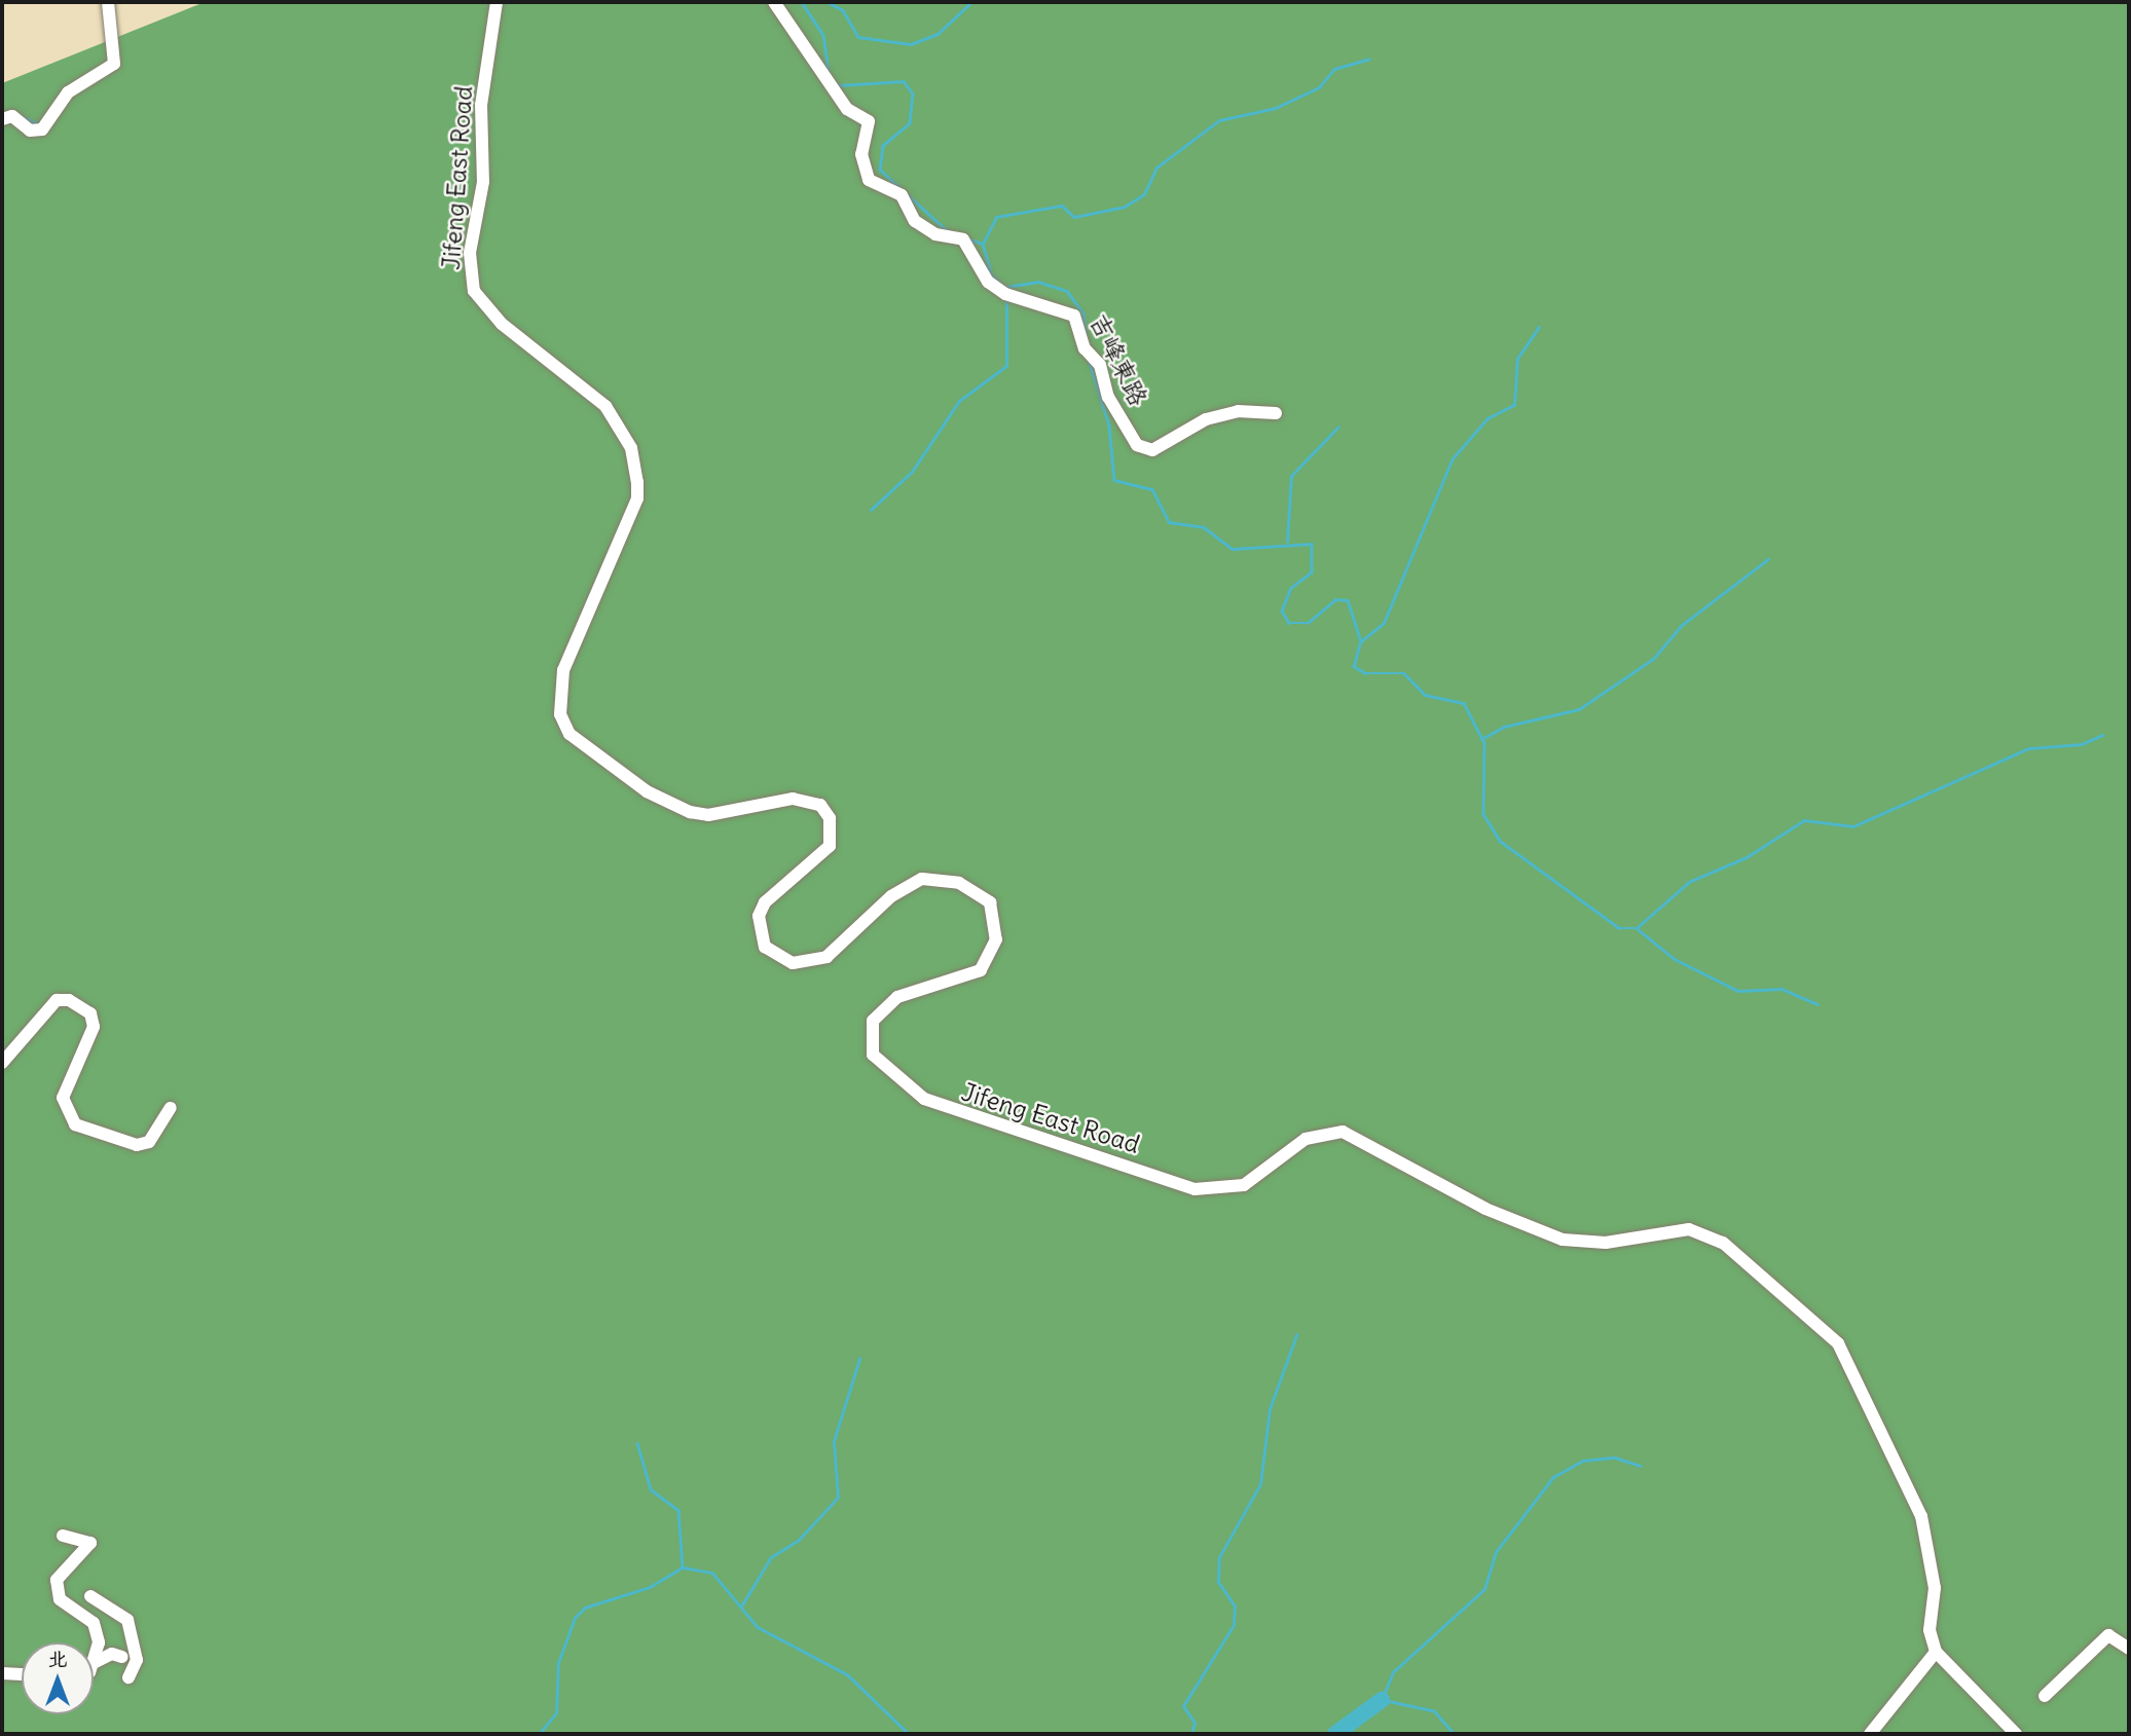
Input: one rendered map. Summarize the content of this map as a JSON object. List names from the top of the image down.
{
  "streets": {
    "street": ["吉峰東路"]
  },
  "north": "top"
}
